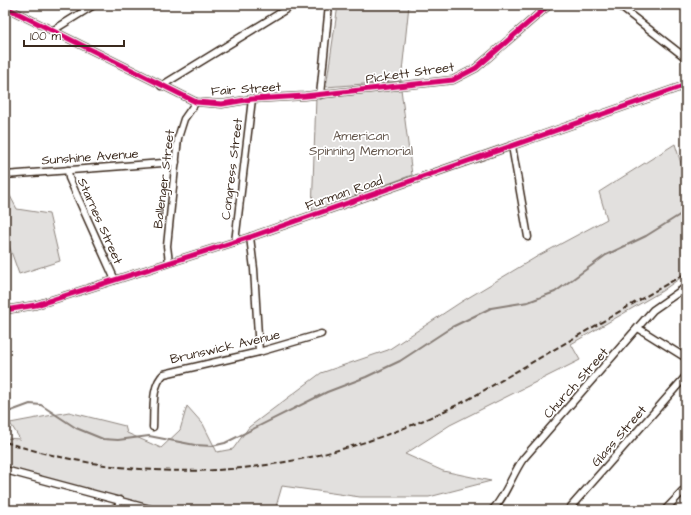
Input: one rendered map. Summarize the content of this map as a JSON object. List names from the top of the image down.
{
  "streets": {
    "street": [
      "Pickett Street",
      "Fair Street",
      "Sunshine Avenue",
      "Congress Street",
      "Ballenger Street",
      "Furman Road",
      "Starnes Street",
      "Brunswick Avenue",
      "Church Street",
      "Glass Street"
    ]
  },
  "crossings": [
    ["Pickett Street", "Fair Street"],
    ["Fair Street", "Congress Street"],
    ["Fair Street", "Ballenger Street"],
    ["Sunshine Avenue", "Ballenger Street"],
    ["Sunshine Avenue", "Starnes Street"],
    ["Congress Street", "Furman Road"],
    ["Ballenger Street", "Furman Road"],
    ["Furman Road", "Starnes Street"]
  ],
  "parks": ["American Spinning Memorial"],
  "scale_bar": "100 m"
}
